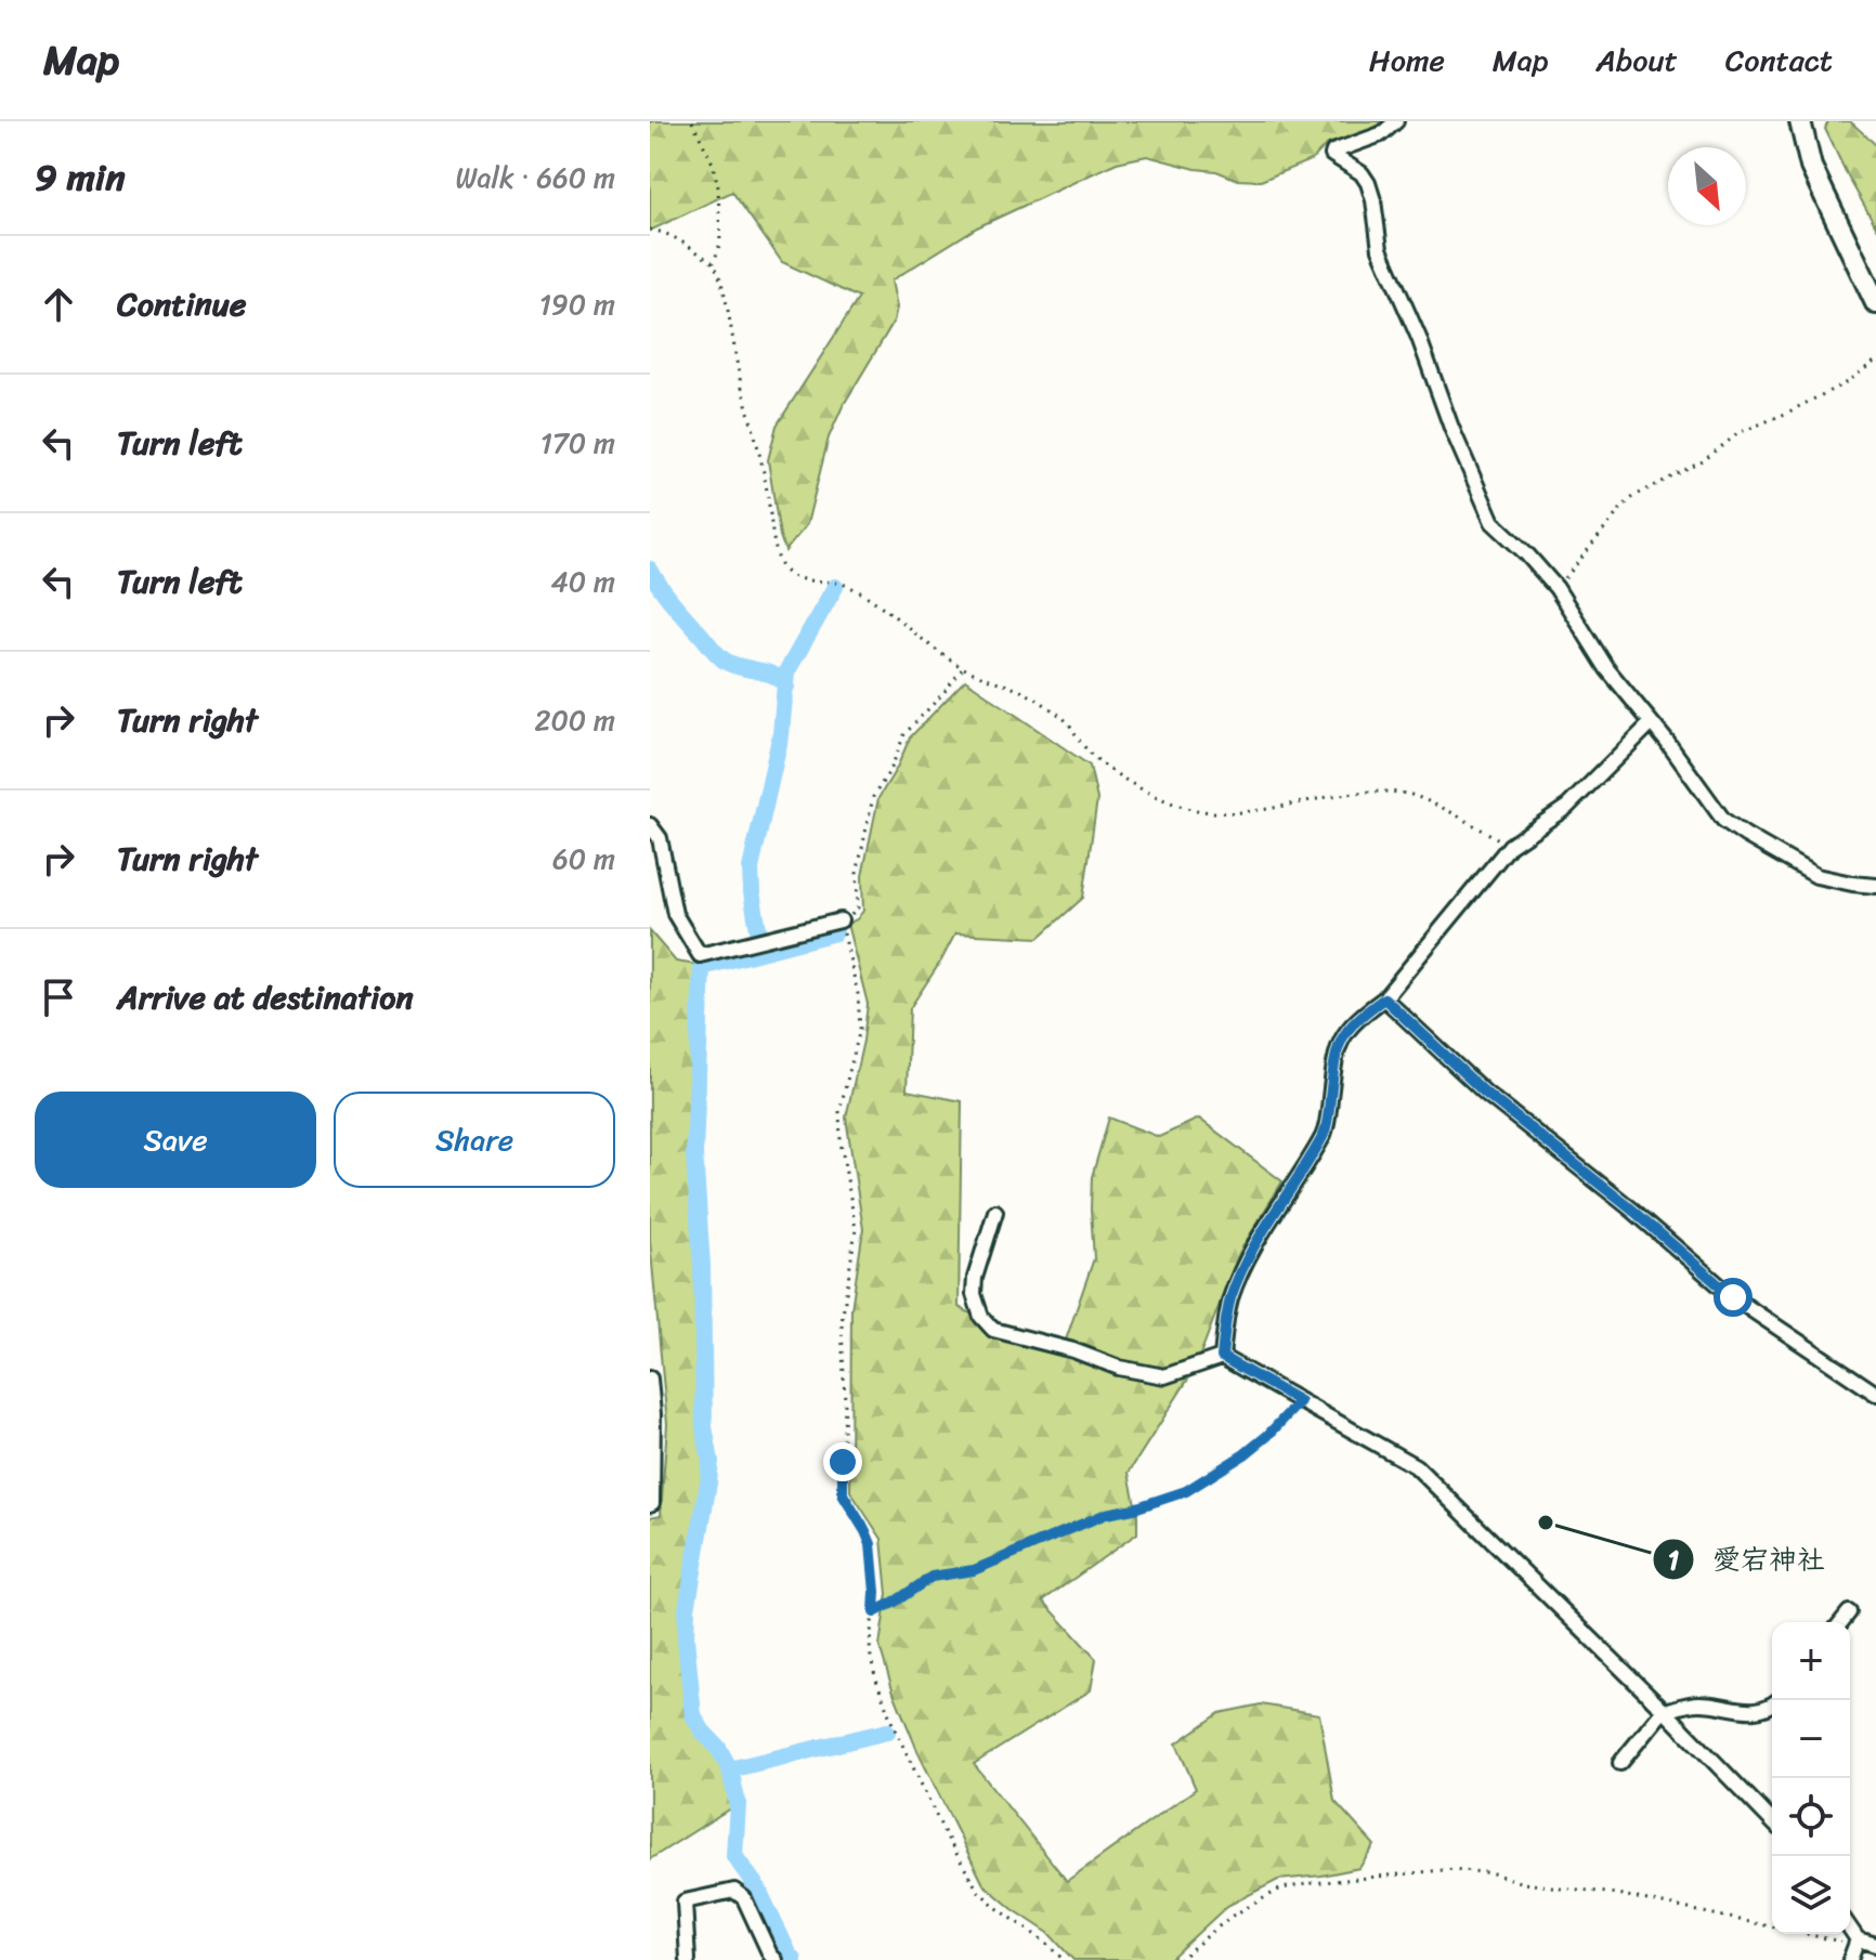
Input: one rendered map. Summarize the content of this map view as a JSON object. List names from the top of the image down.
{
  "places": ["愛宕神社"],
  "north": "bottom right",
  "page": {
    "header": "Map",
    "nav": [
      "Home",
      "Map",
      "About",
      "Contact"
    ],
    "heading": ["9 min", "Walk · 660 m"],
    "list": [
      ["Continue", "190 m"],
      ["Turn left", "170 m"],
      ["Turn left", "40 m"],
      ["Turn right", "200 m"],
      ["Turn right", "60 m"],
      "Arrive at destination"
    ],
    "buttons": ["Save", "Share"],
    "map_buttons": ["+", "−"]
  }
}
